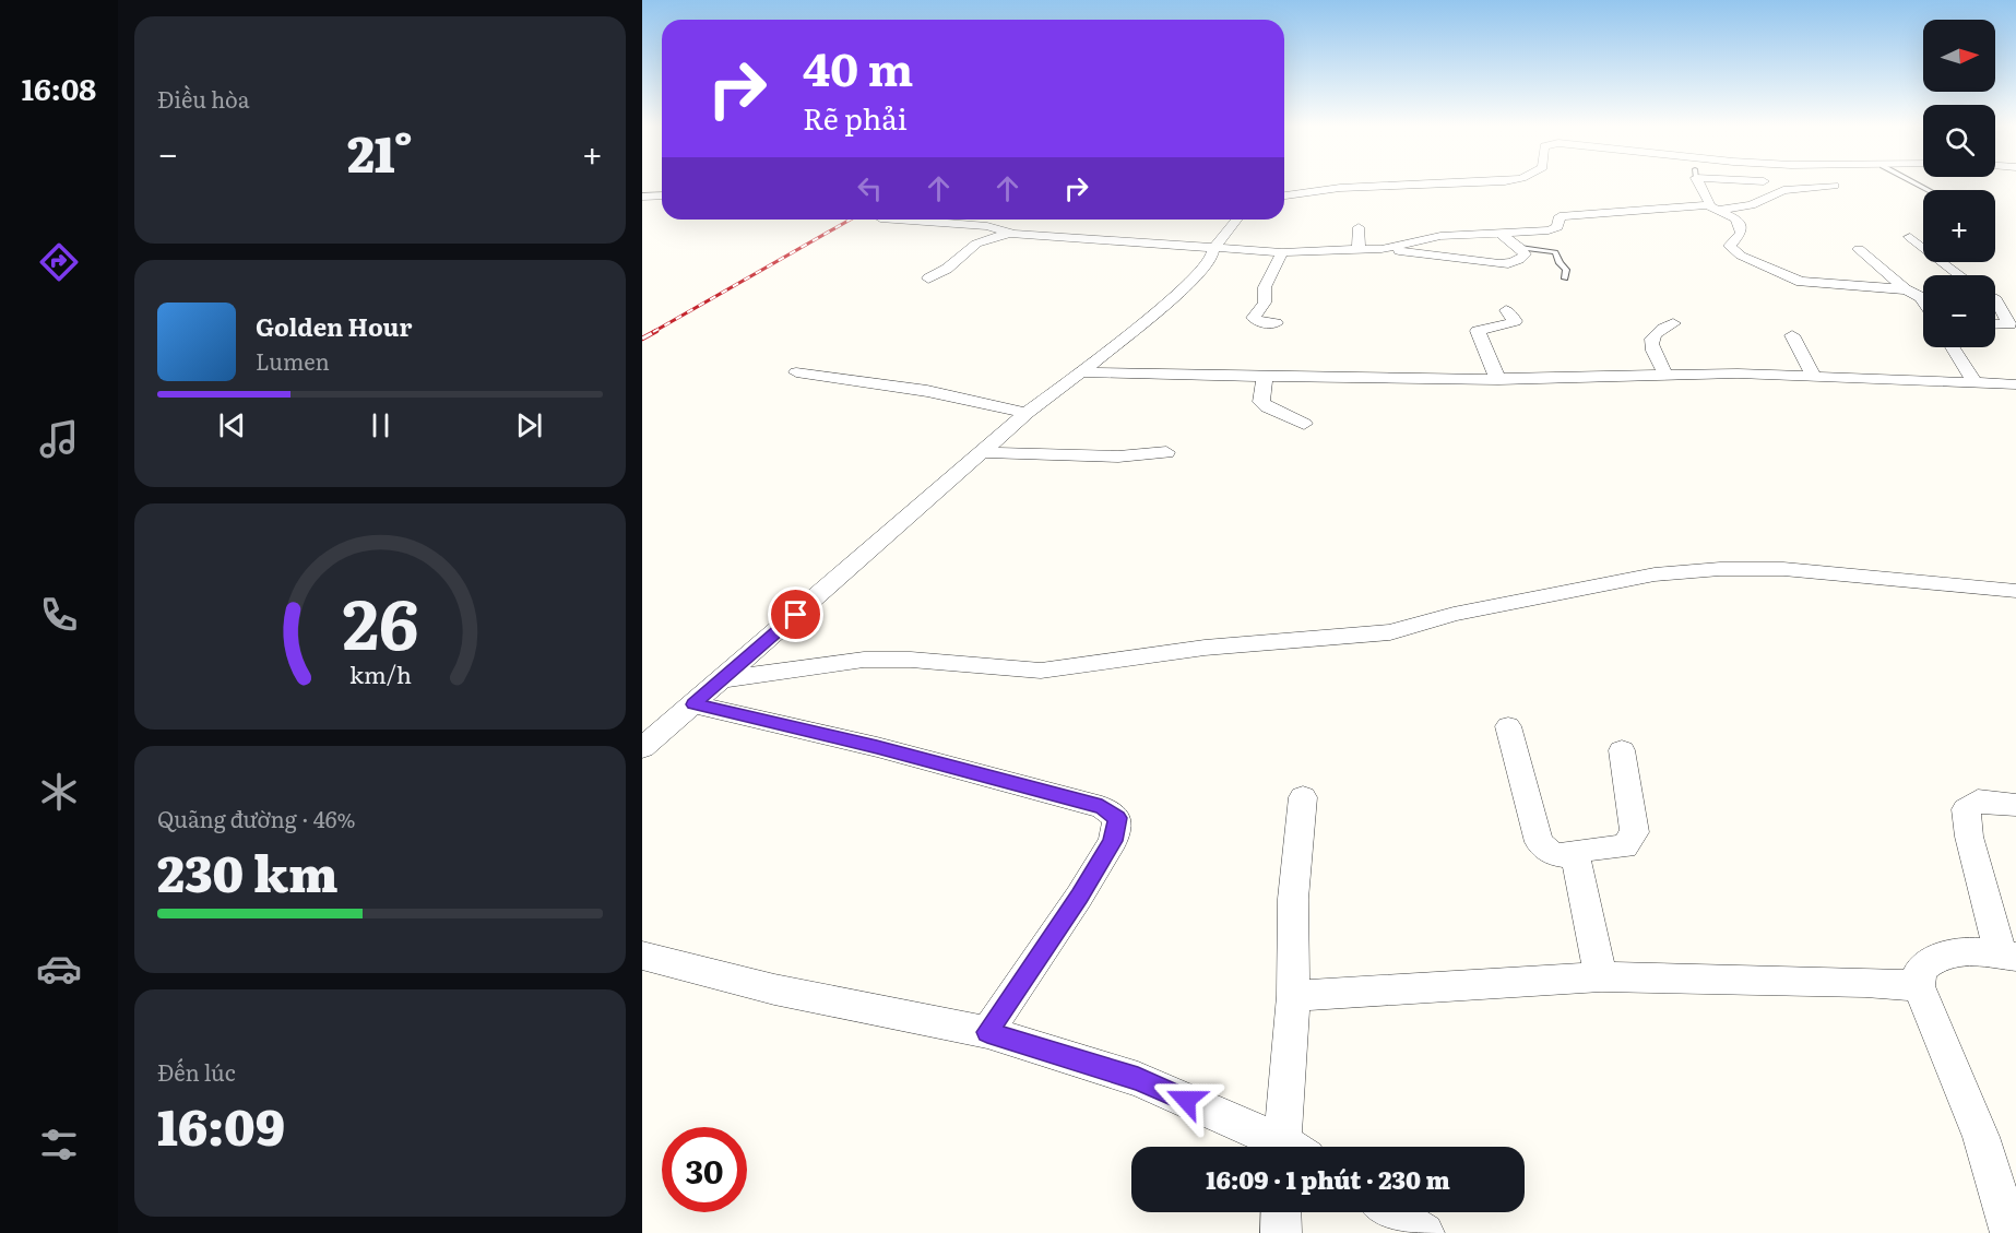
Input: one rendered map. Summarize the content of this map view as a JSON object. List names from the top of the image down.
{
  "north": "right",
  "page": {
    "tabs": "16:08",
    "tile": [
      "Điều hòa",
      ["Quãng đường · 46%", "230 km"],
      ["Đến lúc", "16:09"]
    ],
    "map_buttons": ["+", "−"],
    "turn": ["40 m", "Rẽ phải"],
    "heat": ["−", "21°", "+"],
    "song": ["Golden Hour", "Lumen"],
    "limit": "30",
    "trip": "16:09 · 1 phút · 230 m",
    "gauge": ["26", "km/h"]
  }
}
